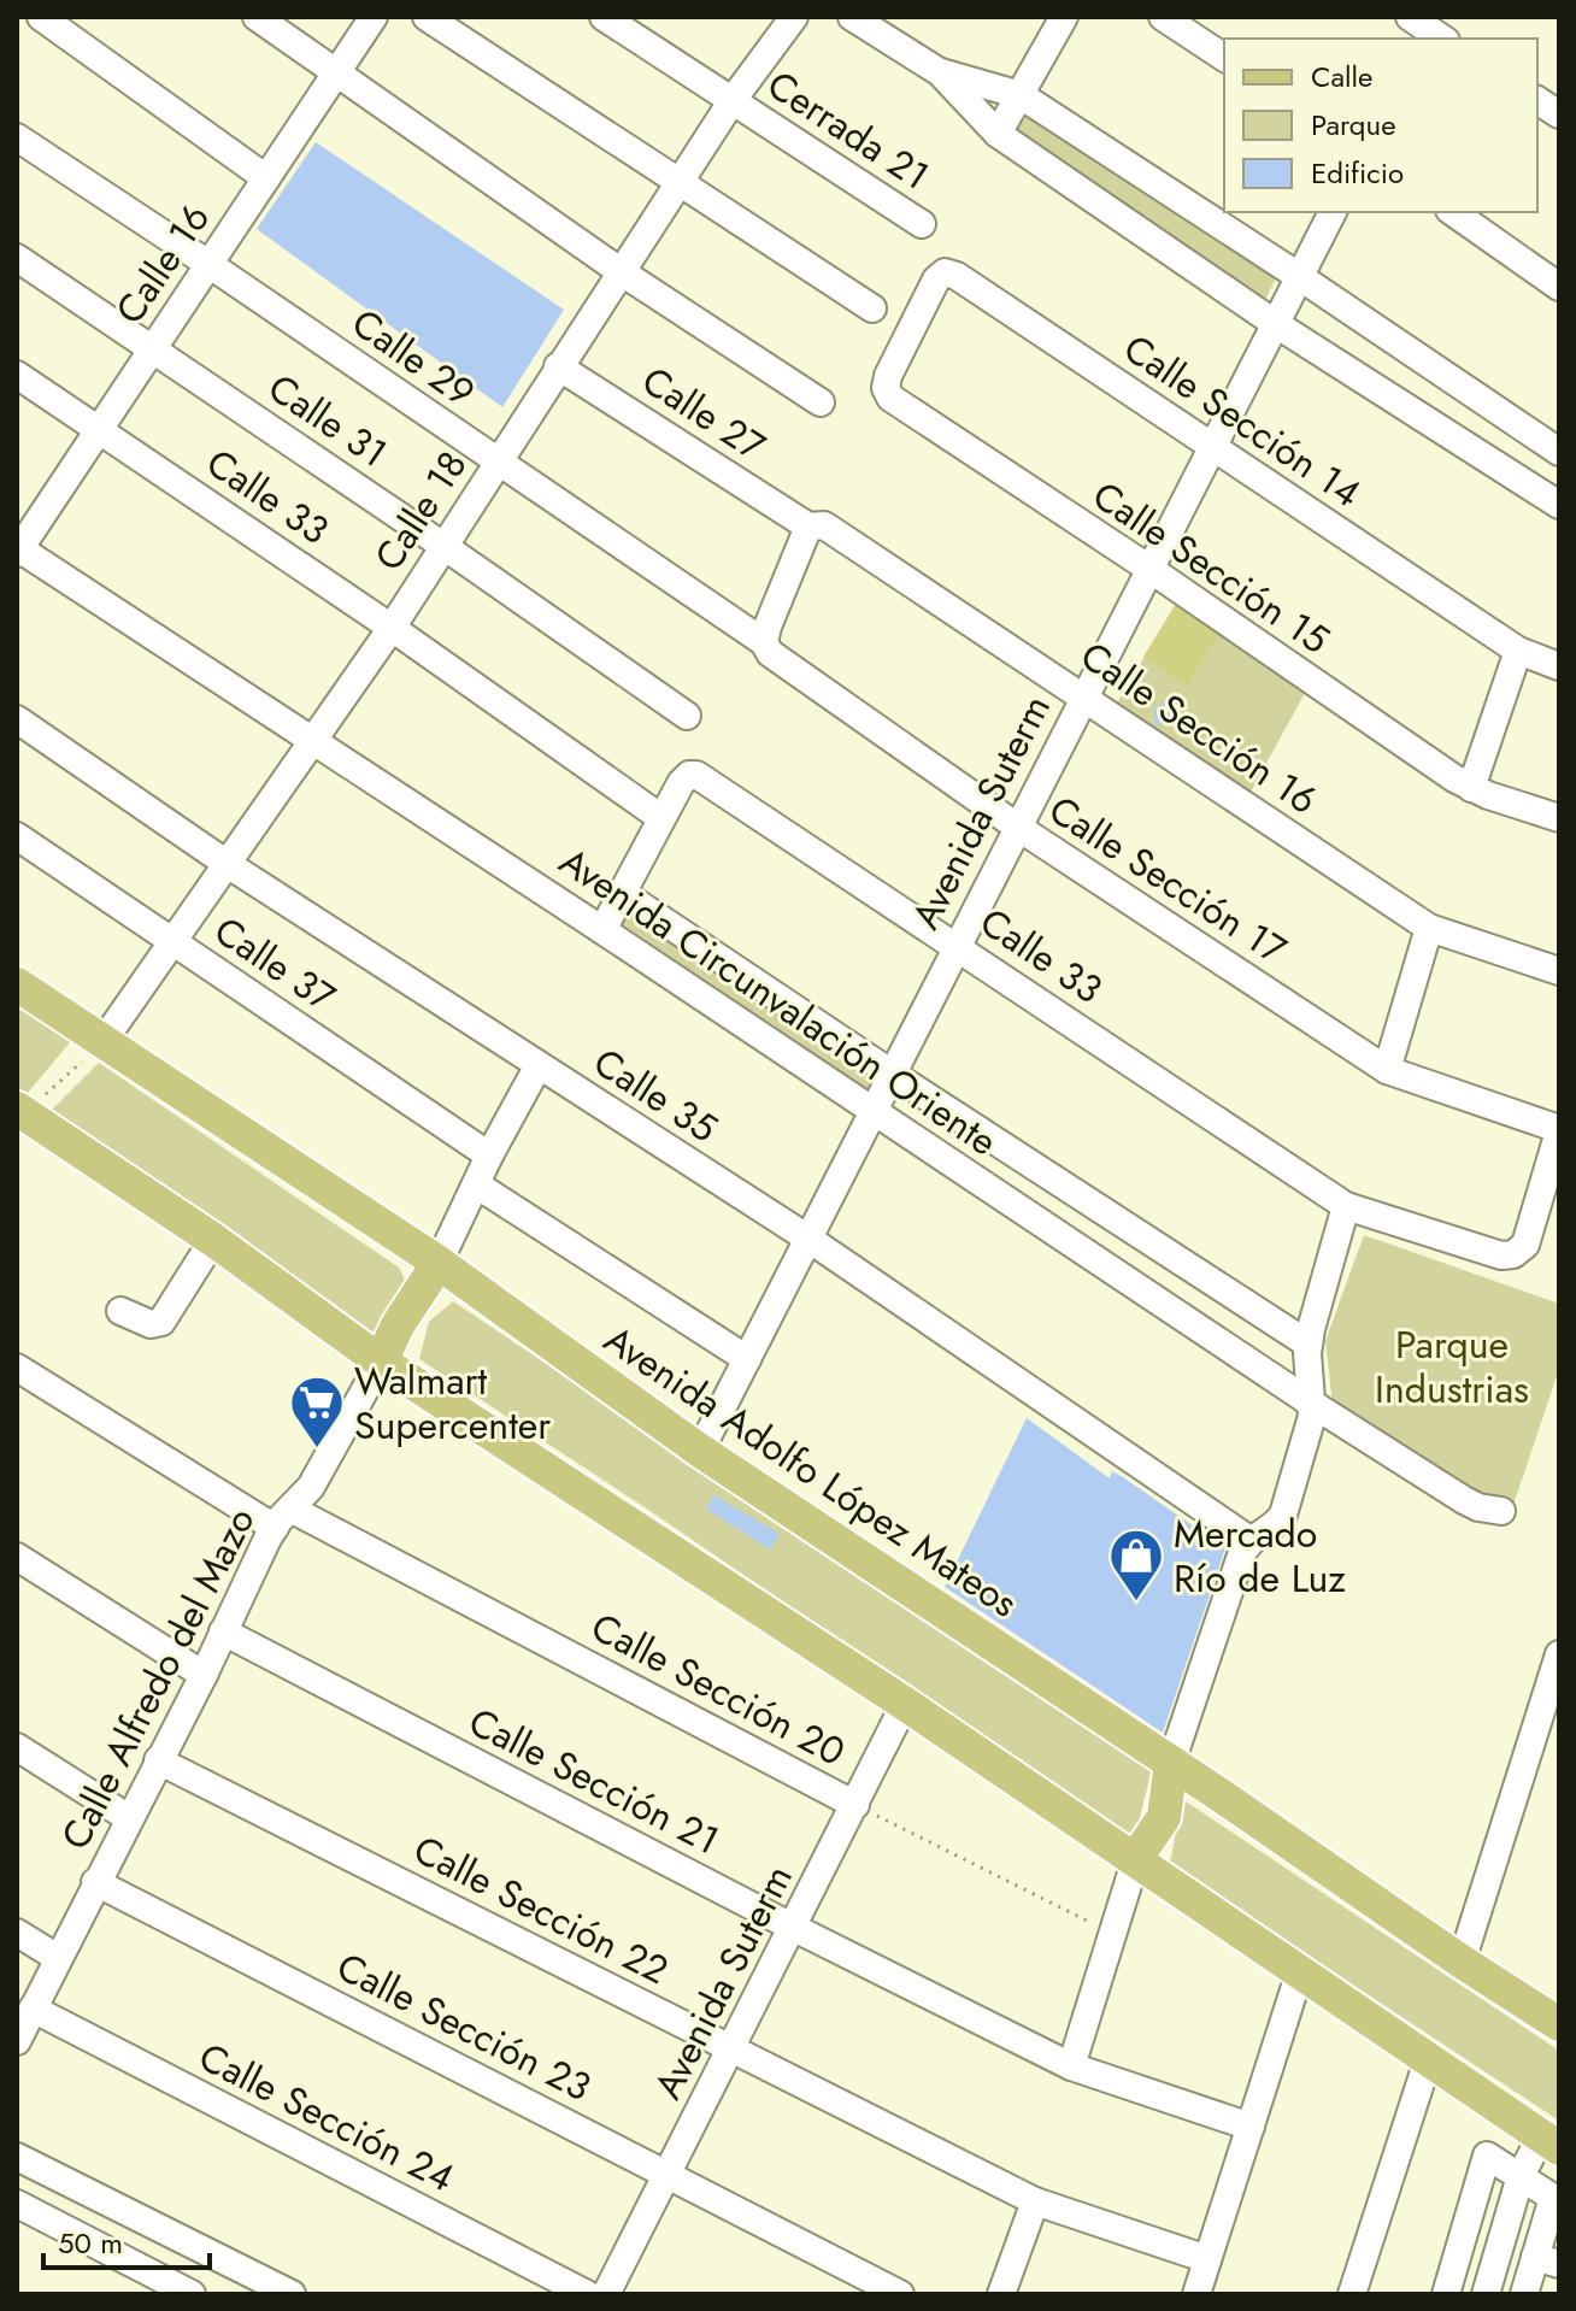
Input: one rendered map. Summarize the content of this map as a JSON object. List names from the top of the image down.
{
  "streets": {
    "main road": ["Avenida Adolfo López Mateos"],
    "street": [
      "Cerrada 21",
      "Calle 16",
      "Calle 29",
      "Calle 27",
      "Calle 31",
      "Calle Sección 14",
      "Calle 33",
      "Calle 18",
      "Calle Sección 15",
      "Calle Sección 16",
      "Avenida Suterm",
      "Calle Sección 17",
      "Calle 37",
      "Avenida Circunvalación Oriente",
      "Calle 35",
      "Calle Alfredo del Mazo",
      "Calle Sección 20",
      "Calle Sección 21",
      "Calle Sección 22",
      "Calle Sección 23",
      "Calle Sección 24"
    ]
  },
  "crossings": [
    ["Cerrada 21", "Calle 18"],
    ["Calle 16", "Calle 29"],
    ["Calle 16", "Calle 31"],
    ["Calle 16", "Calle 33"],
    ["Calle 16", "Avenida Circunvalación Oriente"],
    ["Calle 29", "Calle 18"],
    ["Calle 29", "Calle Sección 17"],
    ["Calle 27", "Calle 18"],
    ["Calle 27", "Calle Sección 16"],
    ["Calle 31", "Calle 18"],
    ["Calle Sección 14", "Calle Sección 15"],
    ["Calle Sección 14", "Avenida Suterm"],
    ["Calle 33", "Calle 18"],
    ["Calle 33", "Avenida Suterm"],
    ["Calle 33", "Calle Sección 17"],
    ["Calle 18", "Calle 37"],
    ["Calle 18", "Avenida Circunvalación Oriente"],
    ["Calle 18", "Calle 35"],
    ["Calle 18", "Avenida Adolfo López Mateos"],
    ["Calle Sección 15", "Avenida Suterm"],
    ["Calle Sección 16", "Avenida Suterm"],
    ["Avenida Suterm", "Calle Sección 17"],
    ["Avenida Suterm", "Avenida Circunvalación Oriente"],
    ["Avenida Suterm", "Calle 35"],
    ["Avenida Suterm", "Avenida Adolfo López Mateos"],
    ["Avenida Suterm", "Calle Sección 20"],
    ["Avenida Suterm", "Calle Sección 21"],
    ["Avenida Suterm", "Calle Sección 22"],
    ["Avenida Suterm", "Calle Sección 23"],
    ["Calle Alfredo del Mazo", "Calle Sección 20"],
    ["Calle Alfredo del Mazo", "Calle Sección 21"],
    ["Calle Alfredo del Mazo", "Calle Sección 22"],
    ["Calle Alfredo del Mazo", "Calle Sección 23"],
    ["Calle Alfredo del Mazo", "Calle Sección 24"]
  ],
  "parks": ["Parque Industrias"],
  "places": {
    "supermarket": ["Walmart Supercenter"],
    "shop": ["Mercado Río de Luz"]
  },
  "legend": ["Calle", "Parque", "Edificio"],
  "scale_bar": "50 m"
}
